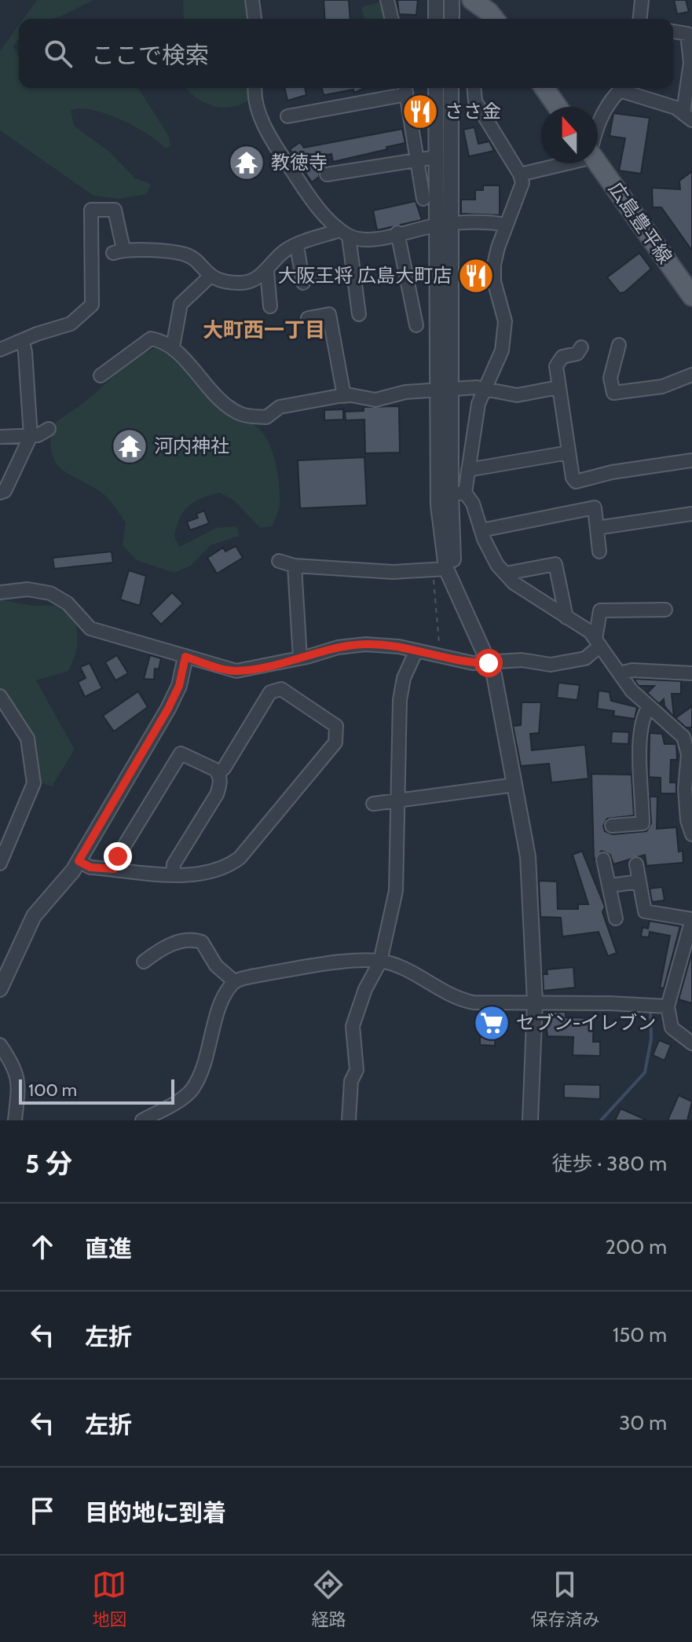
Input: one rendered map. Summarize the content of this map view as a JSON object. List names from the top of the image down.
{
  "streets": {
    "main road": ["広島豊平線"]
  },
  "districts": ["大町西一丁目"],
  "places": {
    "restaurant": ["ささ金", "大阪王将 広島大町店"],
    "temple": ["教徳寺", "河内神社"],
    "supermarket": ["セブン-イレブン"]
  },
  "scale_bar": "100 m",
  "north": "top",
  "page": {
    "search": "ここで検索",
    "scale": "100 m",
    "heading": ["5 分", "徒歩 · 380 m"],
    "list": [
      ["直進", "200 m"],
      ["左折", "150 m"],
      ["左折", "30 m"],
      "目的地に到着"
    ],
    "nav": ["地図", "経路", "保存済み"]
  }
}
